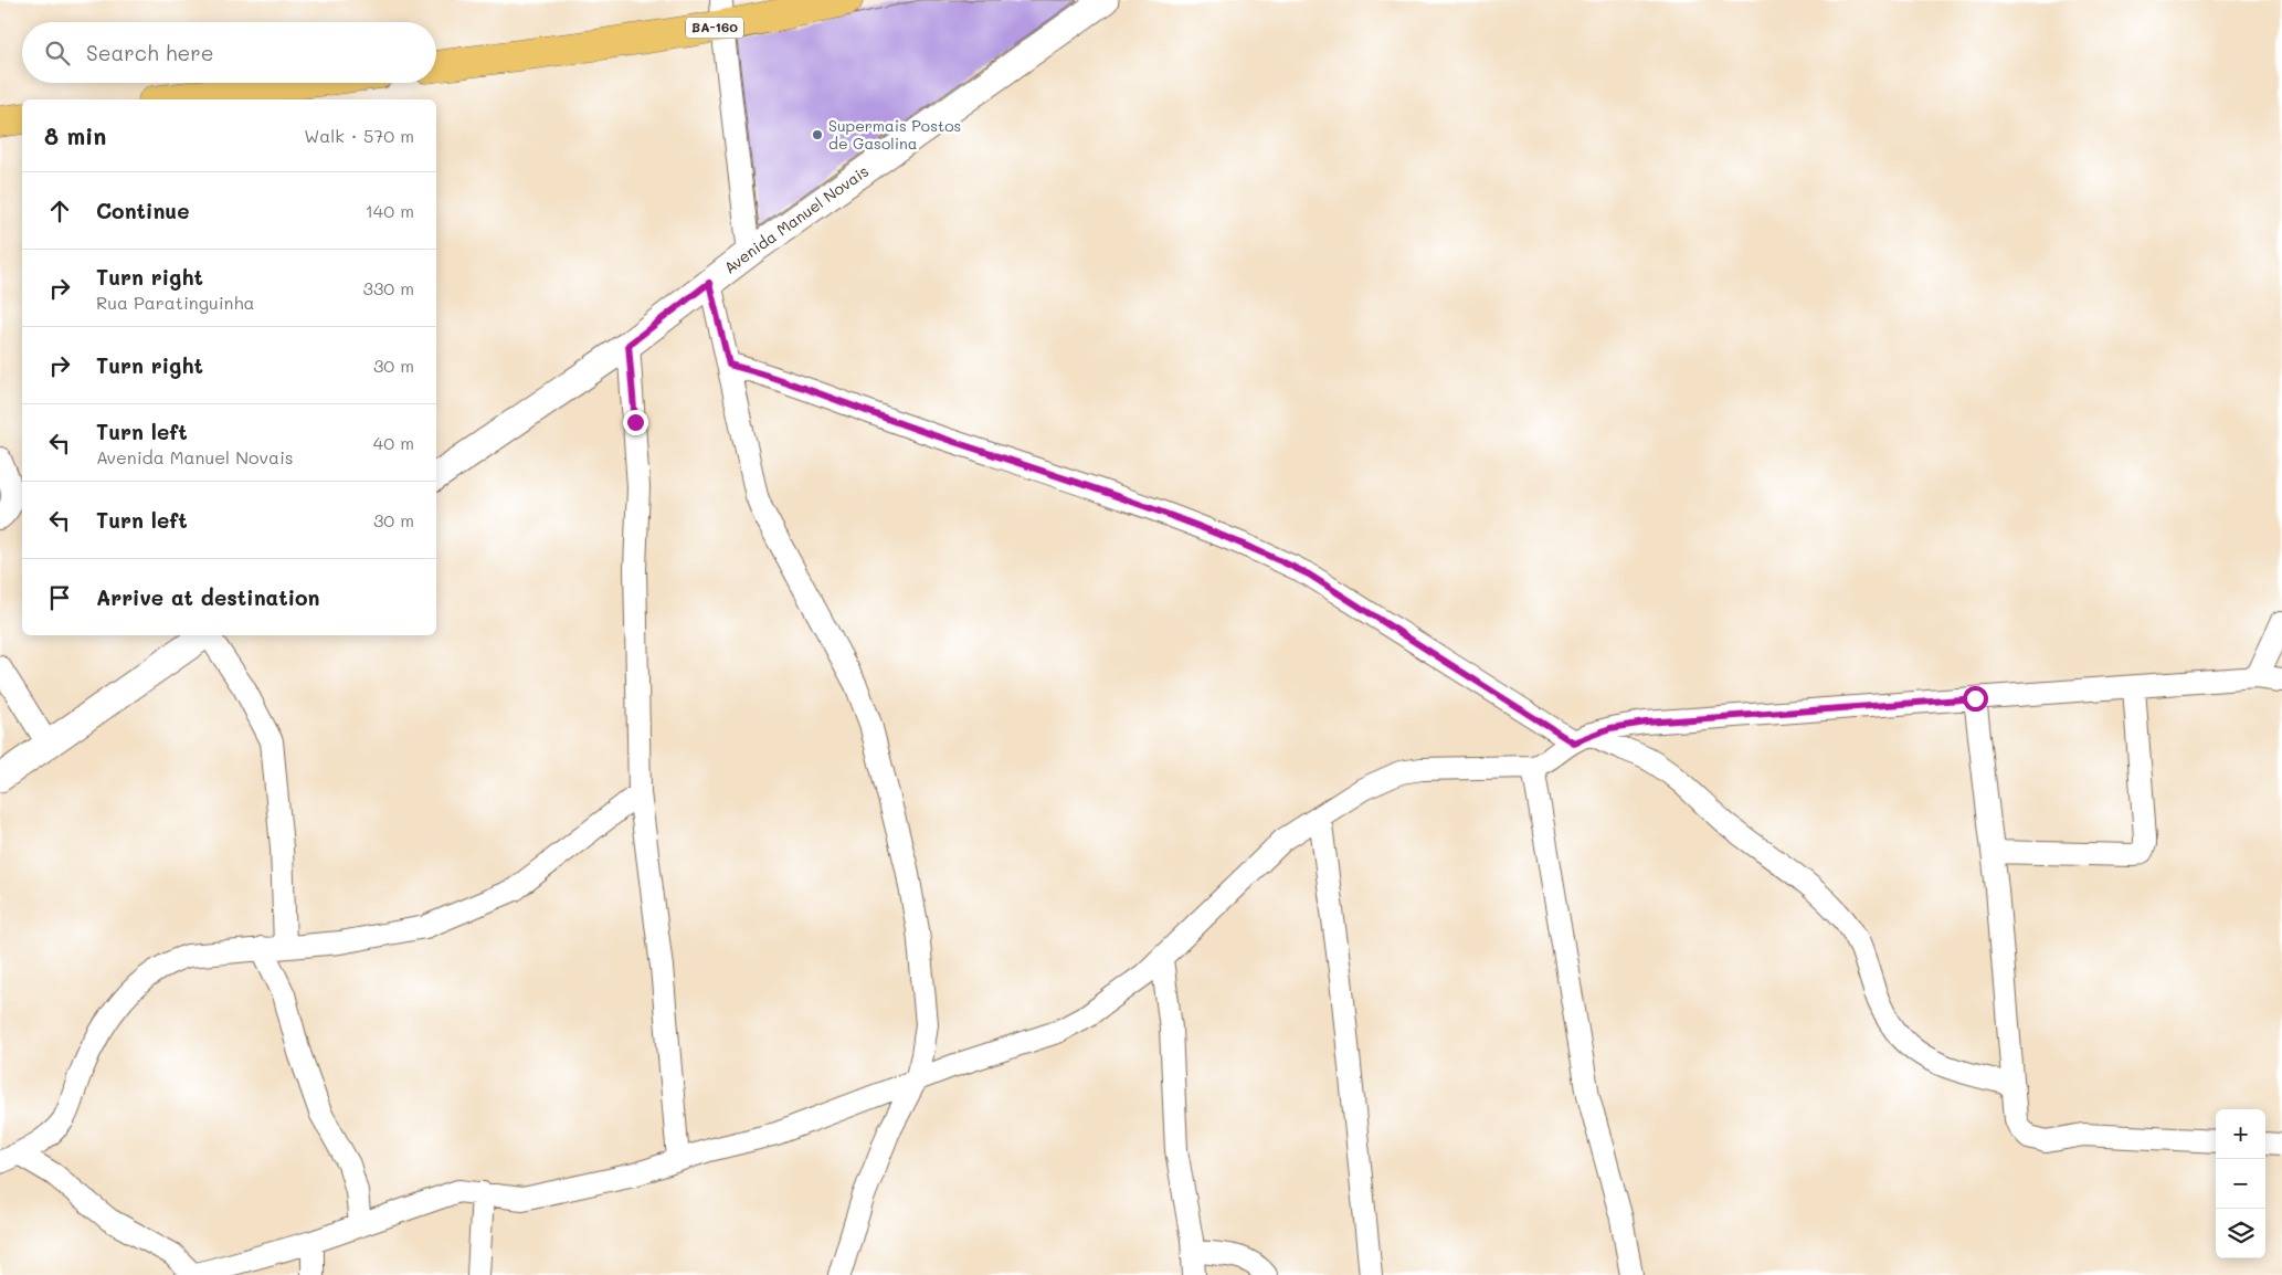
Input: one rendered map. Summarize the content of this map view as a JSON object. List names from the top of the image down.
{
  "streets": {
    "main road": ["BA-160"],
    "street": ["Avenida Manuel Novais"]
  },
  "places": ["Supermais Postos de Gasolina"],
  "page": {
    "search": "Search here",
    "heading": ["8 min", "Walk · 570 m"],
    "list": [
      ["Continue", "140 m"],
      ["Turn right", "Rua Paratinguinha", "330 m"],
      ["Turn right", "30 m"],
      ["Turn left", "Avenida Manuel Novais", "40 m"],
      ["Turn left", "30 m"],
      "Arrive at destination"
    ],
    "map_buttons": ["+", "−"]
  }
}
